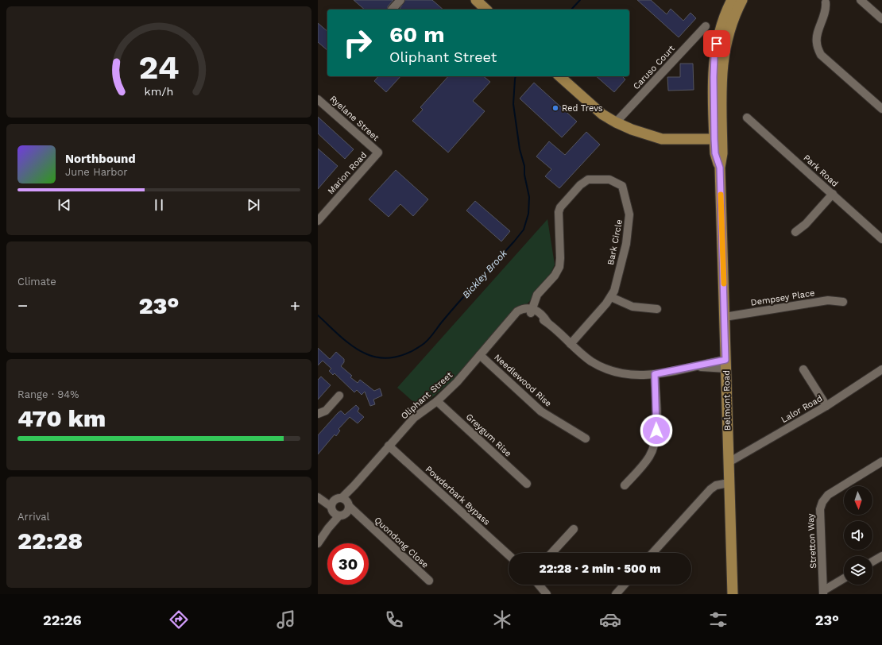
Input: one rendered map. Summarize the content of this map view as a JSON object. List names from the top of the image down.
{
  "streets": {
    "main road": ["Belmont Road"],
    "street": [
      "Caruso Court",
      "Ryelane Street",
      "Park Road",
      "Marion Road",
      "Bark Circle",
      "Dempsey Place",
      "Needlewood Rise",
      "Oliphant Street",
      "Lalor Road",
      "Greygum Rise",
      "Powderbark Bypass",
      "Stretton Way",
      "Quondong Close"
    ]
  },
  "crossings": [
    ["Ryelane Street", "Marion Road"],
    ["Bark Circle", "Oliphant Street"],
    ["Dempsey Place", "Belmont Road"],
    ["Needlewood Rise", "Oliphant Street"],
    ["Oliphant Street", "Greygum Rise"],
    ["Oliphant Street", "Powderbark Bypass"],
    ["Oliphant Street", "Quondong Close"],
    ["Belmont Road", "Lalor Road"]
  ],
  "water": ["Bickley Brook"],
  "places": ["Red Trevs"],
  "north": "bottom",
  "page": {
    "turn": ["60 m", "Oliphant Street"],
    "song": ["Northbound", "June Harbor"],
    "tile": [
      "Climate",
      ["Range · 94%", "470 km"],
      ["Arrival", "22:28"]
    ],
    "heat": ["−", "23°", "+"],
    "limit": "30",
    "trip": "22:28 · 2 min · 500 m",
    "tabs": ["22:26", "23°"],
    "gauge": ["24", "km/h"]
  }
}
